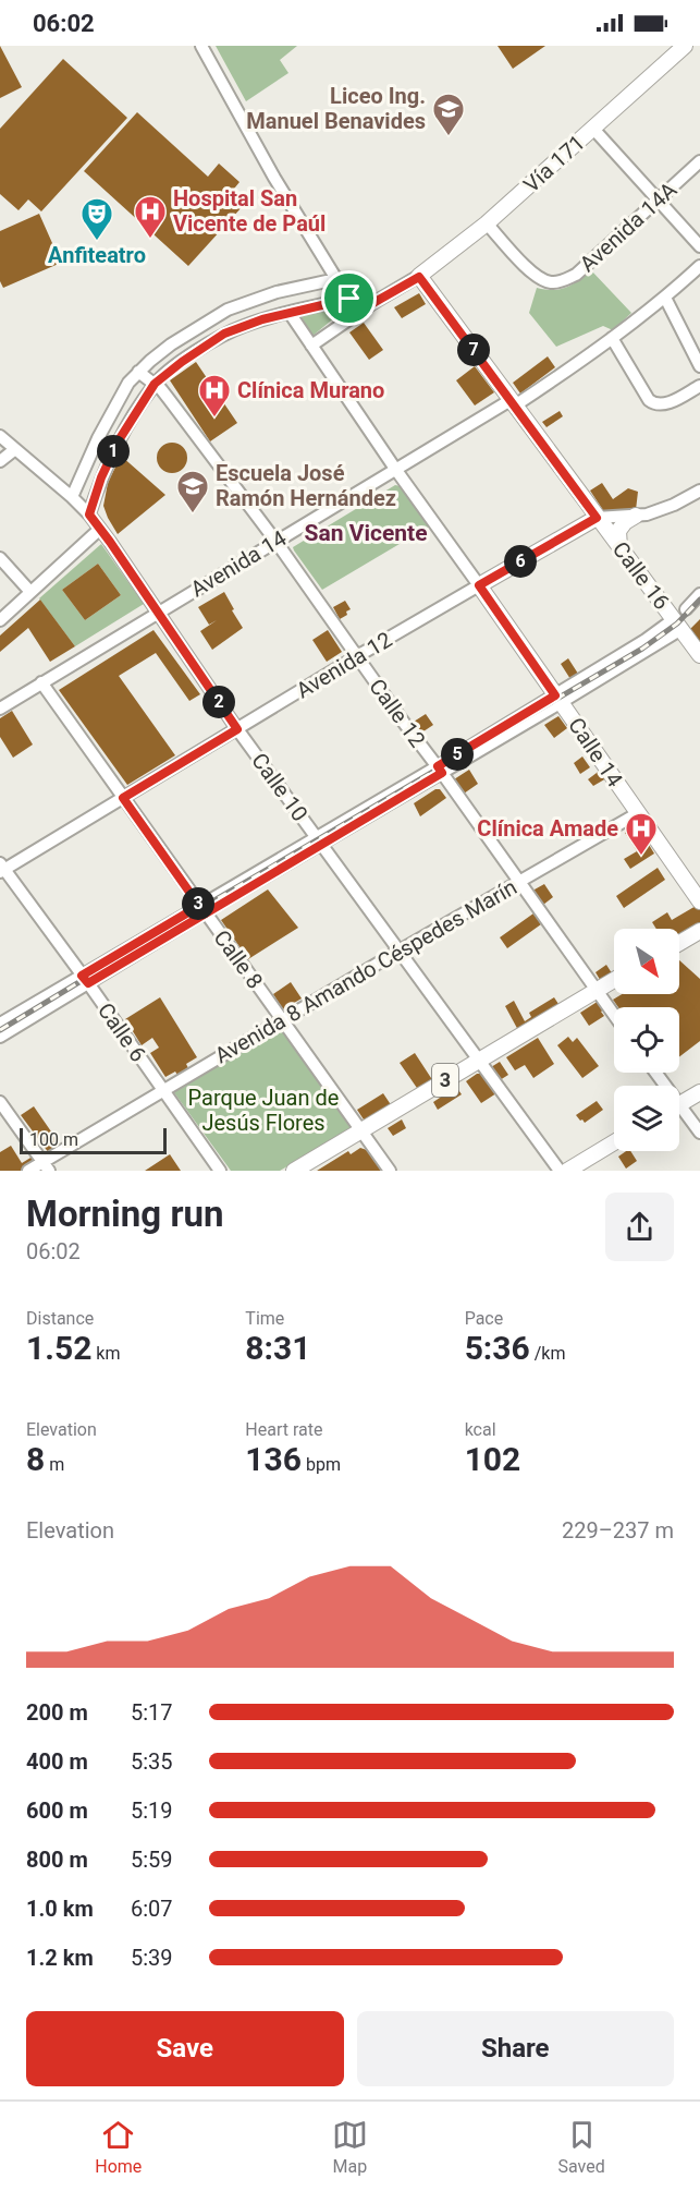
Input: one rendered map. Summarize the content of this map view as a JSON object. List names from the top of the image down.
{
  "streets": {
    "main road": [
      "Vía 171",
      "Calle 16",
      "Avenida 12",
      "Calle 14",
      "3"
    ],
    "street": [
      "Avenida 14A",
      "Avenida 14",
      "Calle 12",
      "Calle 10",
      "Calle 8",
      "Avenida 8 Amando Céspedes Marín",
      "Calle 6"
    ]
  },
  "crossings": [
    ["Vía 171", "Avenida 14A"],
    ["Vía 171", "Calle 16"],
    ["Avenida 14", "Calle 16"],
    ["Avenida 14", "Calle 12"],
    ["Avenida 14", "Calle 14"],
    ["Avenida 14", "Calle 10"],
    ["Avenida 14", "Calle 8"],
    ["Calle 16", "Avenida 12"],
    ["Avenida 12", "Calle 12"],
    ["Avenida 12", "Calle 14"],
    ["Avenida 12", "Calle 10"],
    ["Avenida 12", "Calle 8"],
    ["Avenida 12", "Calle 6"],
    ["Calle 12", "Avenida 8 Amando Céspedes Marín"],
    ["Calle 12", "3"],
    ["Calle 14", "Avenida 8 Amando Céspedes Marín"],
    ["Calle 10", "Avenida 8 Amando Céspedes Marín"],
    ["Calle 10", "3"],
    ["Calle 8", "Avenida 8 Amando Céspedes Marín"],
    ["Calle 8", "3"],
    ["Avenida 8 Amando Céspedes Marín", "Calle 6"]
  ],
  "districts": ["San Vicente"],
  "parks": ["Parque Juan de Jesús Flores"],
  "places": {
    "school or university": ["Liceo Ing. Manuel Benavides", "Escuela José Ramón Hernández"],
    "hospital": ["Hospital San Vicente de Paúl", "Clínica Murano", "Clínica Amade"],
    "theatre": ["Anfiteatro"]
  },
  "scale_bar": "100 m",
  "north": "bottom right",
  "page": {
    "status": "06:02",
    "pins": [
      "7",
      "1",
      "6",
      "2",
      "5",
      "3"
    ],
    "scale": "100 m",
    "heading": ["Morning run", "06:02"],
    "stats": [
      ["Distance", "1.52 km"],
      ["Time", "8:31"],
      ["Pace", "5:36 /km"],
      ["Elevation", "8 m"],
      ["Heart rate", "136 bpm"],
      ["kcal", "102"]
    ],
    "chart": ["Elevation", "229–237 m"],
    "list": [
      {
        "name": "200 m",
        "note": "5:17"
      },
      {
        "name": "400 m",
        "note": "5:35"
      },
      {
        "name": "600 m",
        "note": "5:19"
      },
      {
        "name": "800 m",
        "note": "5:59"
      },
      {
        "name": "1.0 km",
        "note": "6:07"
      },
      {
        "name": "1.2 km",
        "note": "5:39"
      }
    ],
    "buttons": ["Save", "Share"],
    "tabs": ["Home", "Map", "Saved"]
  }
}
